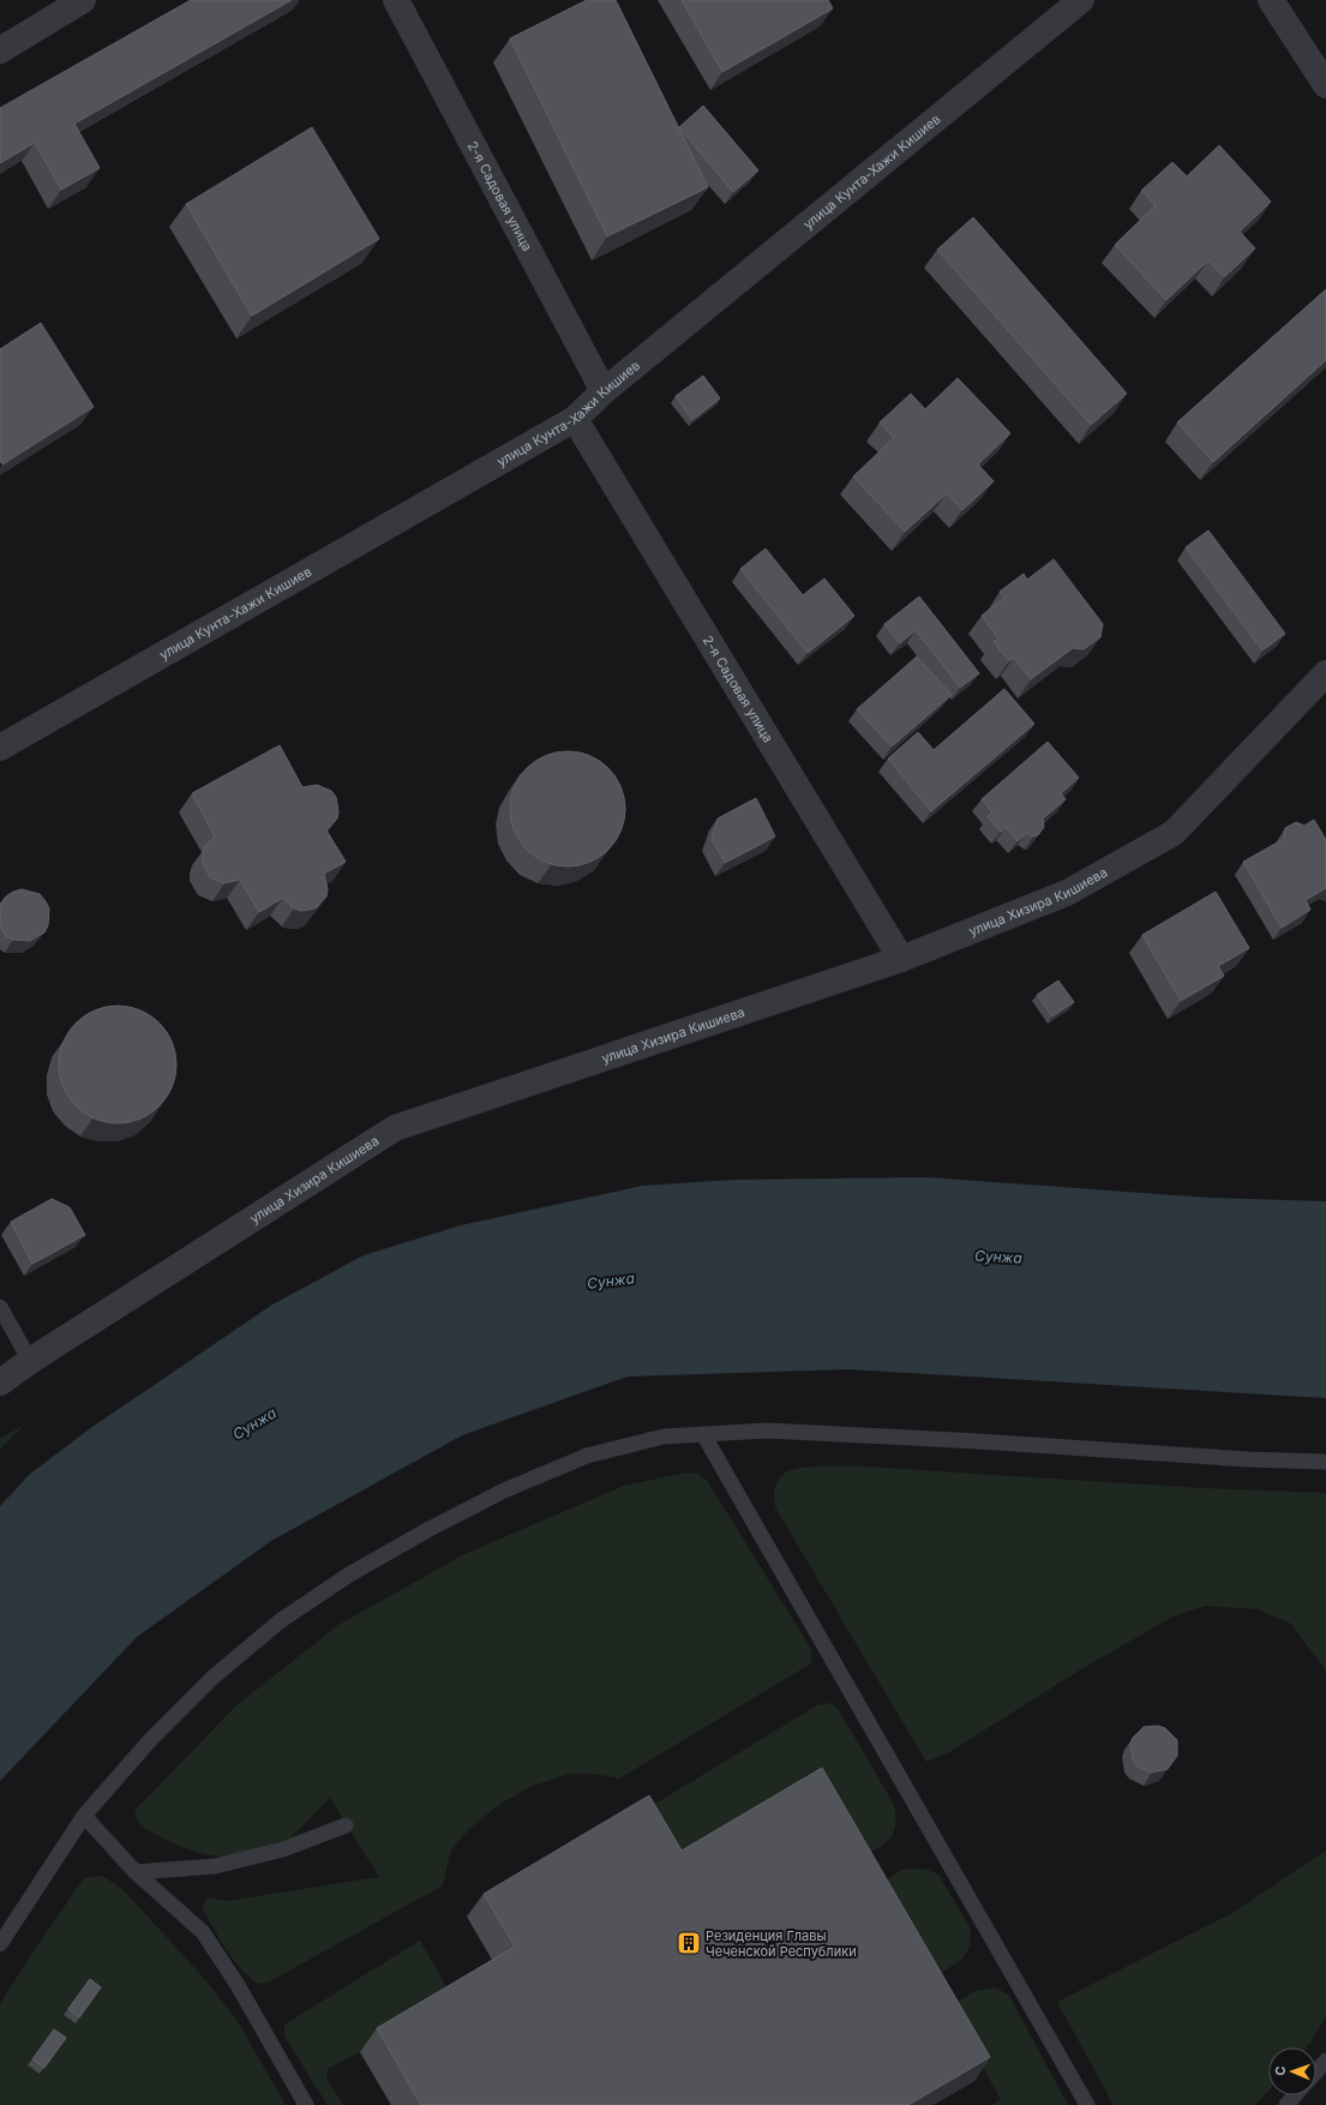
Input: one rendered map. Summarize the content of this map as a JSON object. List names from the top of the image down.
{
  "streets": {
    "street": ["улица Кунта-Хажи Кишиев", "2-я Садовая улица", "улица Хизира Кишиева"]
  },
  "crossings": [
    ["улица Кунта-Хажи Кишиев", "2-я Садовая улица"],
    ["2-я Садовая улица", "улица Хизира Кишиева"]
  ],
  "water": ["Сунжа"],
  "places": {
    "building": ["Резиденция Главы Чеченской Республики"]
  },
  "north": "left"
}
